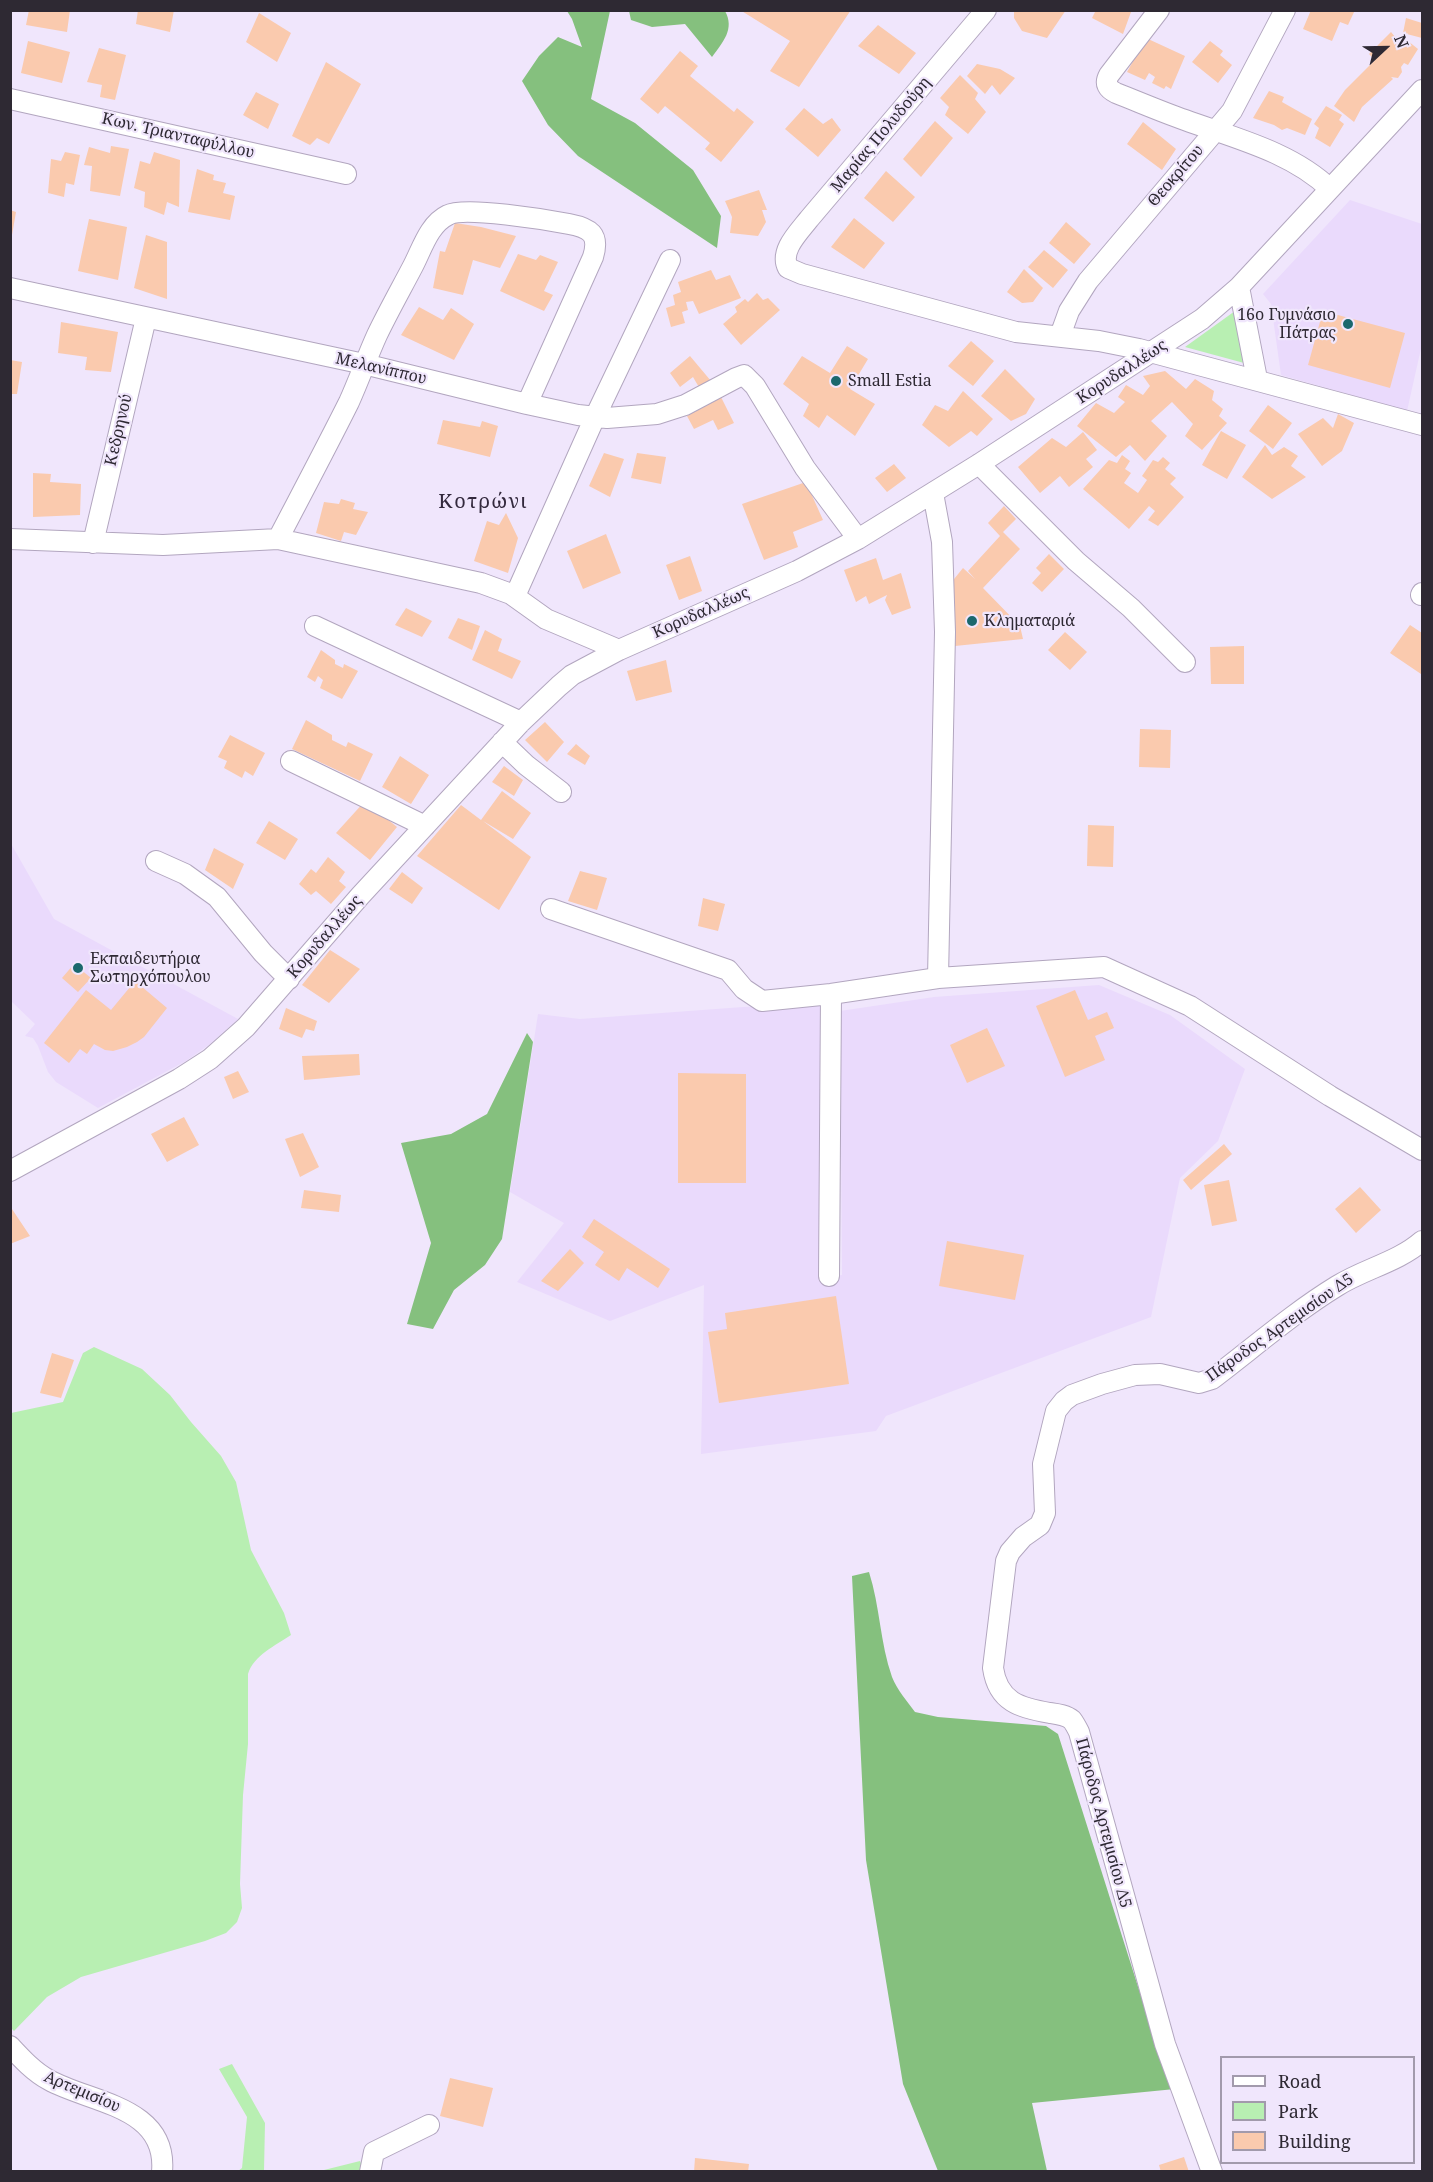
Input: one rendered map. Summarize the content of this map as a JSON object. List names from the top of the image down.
{
  "streets": {
    "street": [
      "Μαρίας Πολυδούρη",
      "Κων. Τριανταφύλλου",
      "Θεοκρίτου",
      "Μελανίππου",
      "Κορυδαλλέως",
      "Κεδρηνού",
      "Πάροδος Αρτεμισίου Δ5",
      "Αρτεμισίου"
    ]
  },
  "crossings": [
    ["Μαρίας Πολυδούρη", "Θεοκρίτου"],
    ["Μελανίππου", "Κορυδαλλέως"],
    ["Μελανίππου", "Κεδρηνού"]
  ],
  "districts": ["Κοτρώνι"],
  "places": [
    "16ο Γυμνάσιο Πάτρας",
    "Small Estia",
    "Κληματαριά",
    "Εκπαιδευτήρια Σωτηρχόπουλου"
  ],
  "legend": ["Road", "Park", "Building"],
  "north": "right"
}
